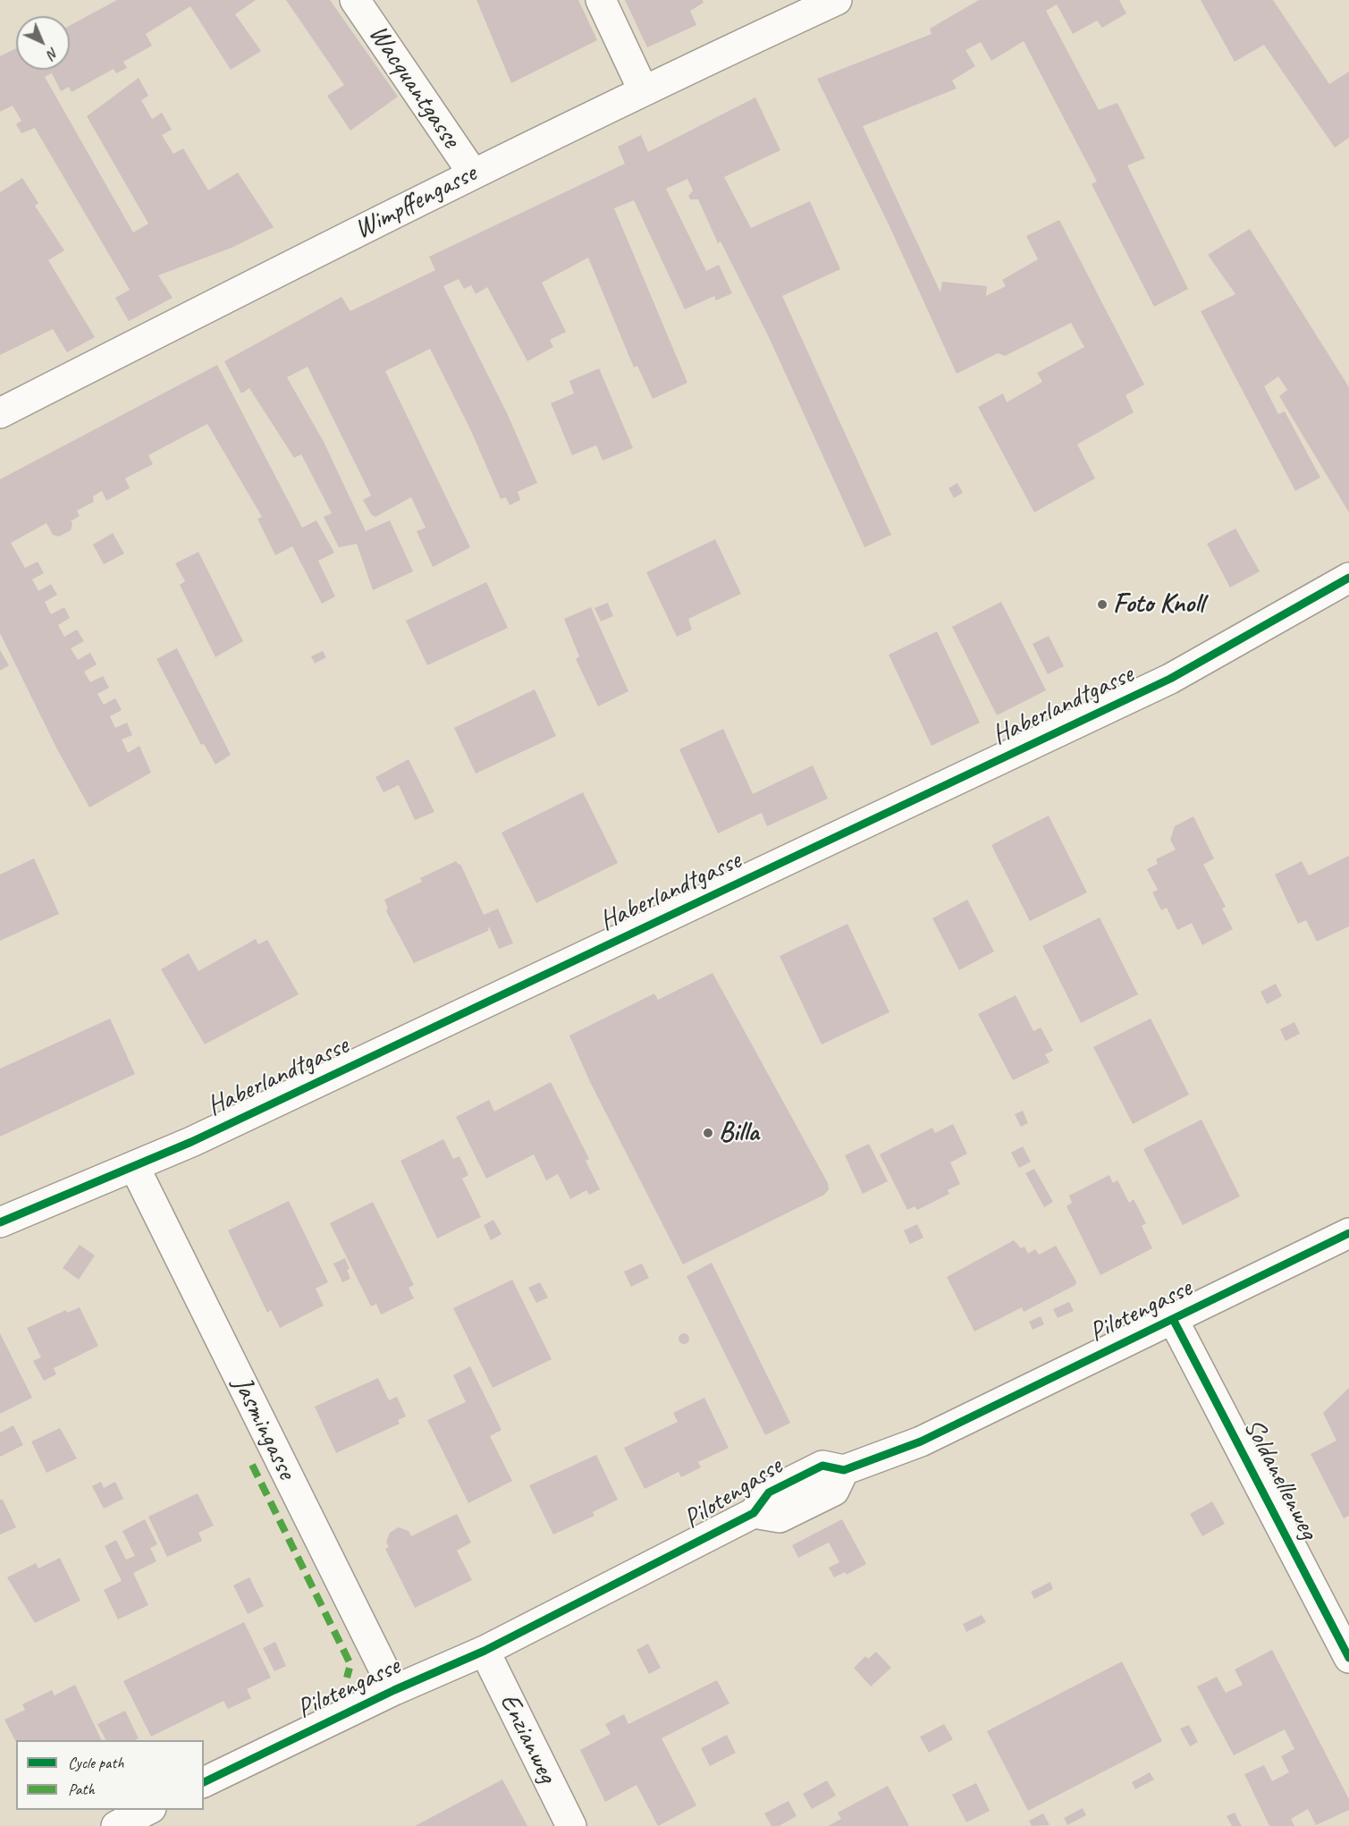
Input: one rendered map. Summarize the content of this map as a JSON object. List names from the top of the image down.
{
  "streets": {
    "street": [
      "Wacquantgasse",
      "Wimpffengasse",
      "Haberlandtgasse",
      "Pilotengasse",
      "Jasmingasse",
      "Soldanellenweg",
      "Enzianweg"
    ]
  },
  "crossings": [
    ["Wacquantgasse", "Wimpffengasse"],
    ["Haberlandtgasse", "Jasmingasse"],
    ["Pilotengasse", "Jasmingasse"],
    ["Pilotengasse", "Soldanellenweg"],
    ["Pilotengasse", "Enzianweg"]
  ],
  "places": ["Foto Knoll", "Billa"],
  "legend": ["Cycle path", "Path"],
  "north": "bottom right"
}
